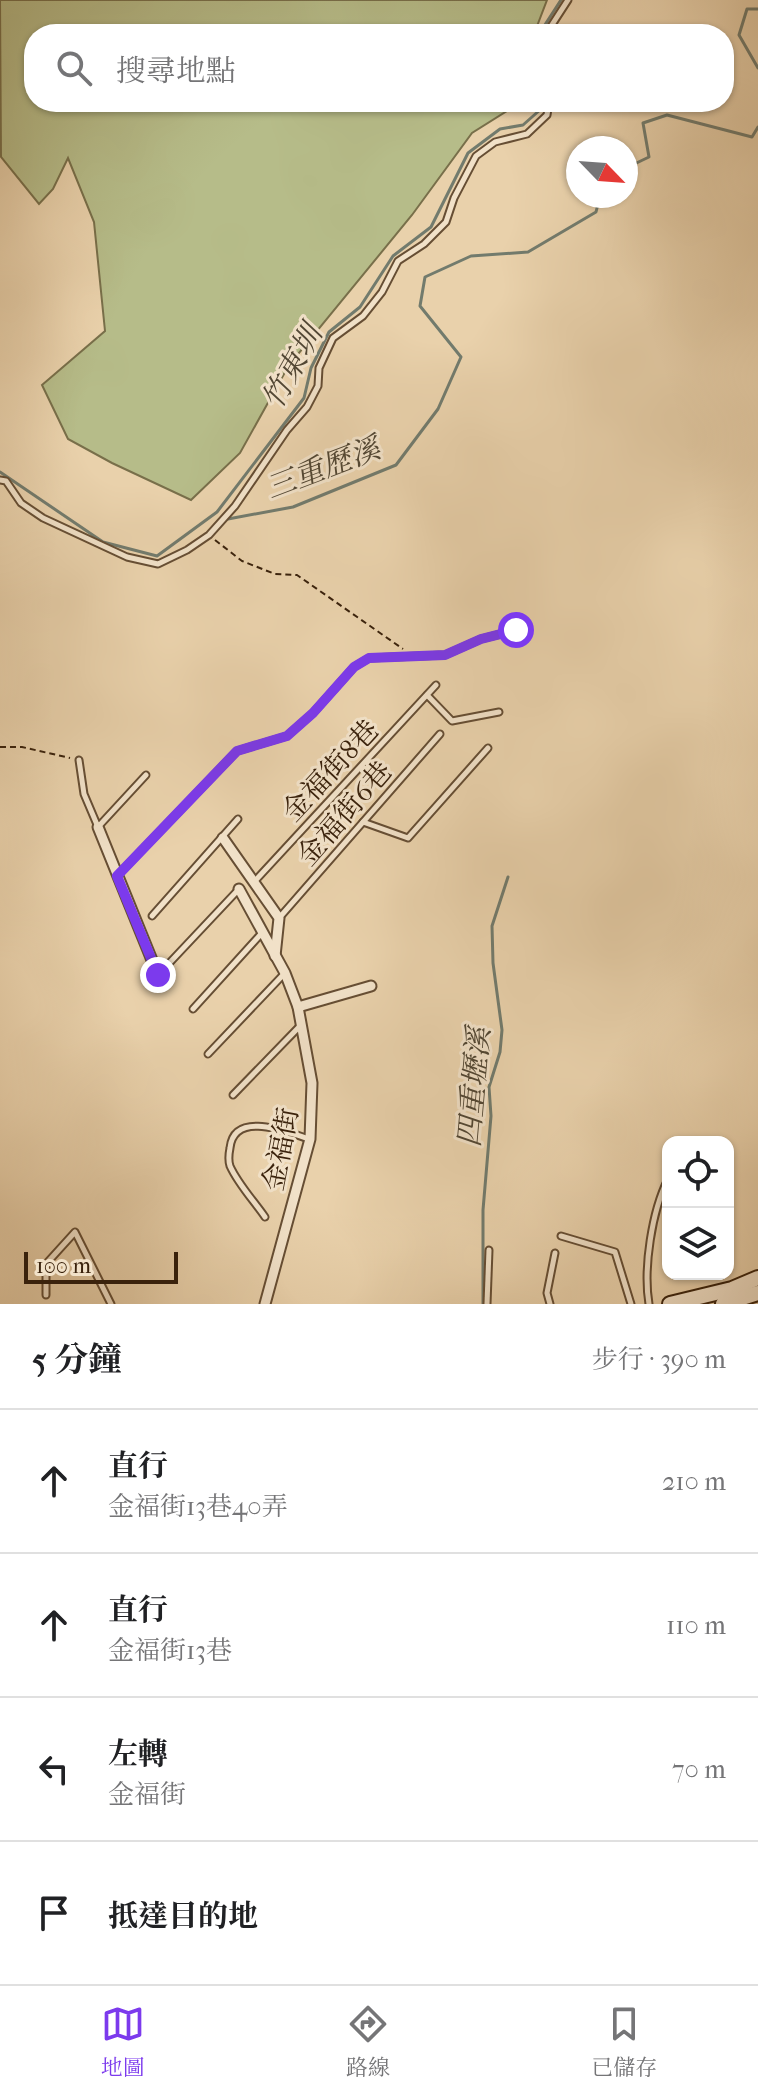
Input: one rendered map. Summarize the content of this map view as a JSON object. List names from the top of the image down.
{
  "streets": {
    "street": ["金福街"],
    "lane": ["金福街8巷", "金福街6巷"]
  },
  "water": ["竹東圳", "三重歷溪", "四重壢溪"],
  "scale_bar": "100 m",
  "north": "bottom right",
  "page": {
    "search": "搜尋地點",
    "scale": "100 m",
    "heading": ["5 分鐘", "步行 · 390 m"],
    "list": [
      ["直行", "金福街13巷40弄", "210 m"],
      ["直行", "金福街13巷", "110 m"],
      ["左轉", "金福街", "70 m"],
      "抵達目的地"
    ],
    "nav": ["地圖", "路線", "已儲存"]
  }
}
